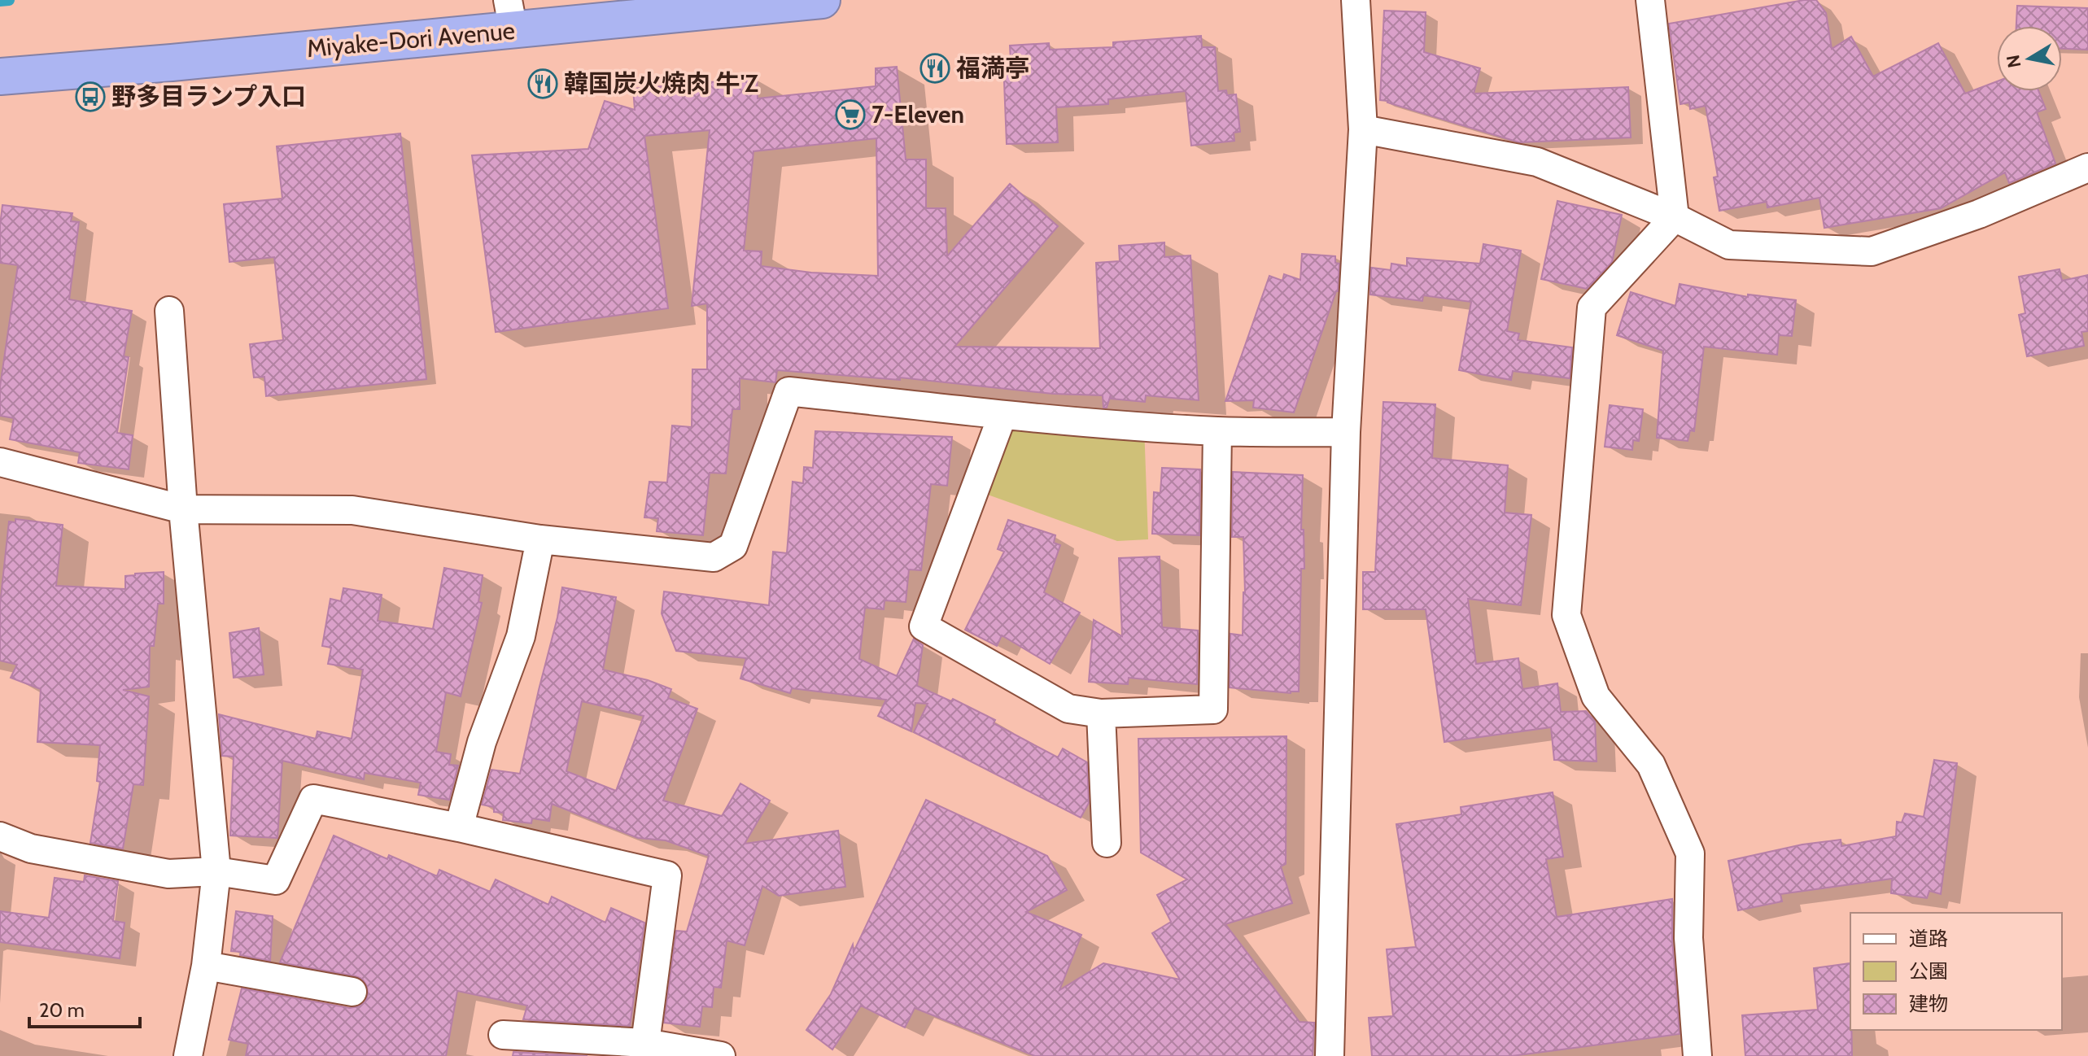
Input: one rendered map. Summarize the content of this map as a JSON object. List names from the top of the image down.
{
  "streets": {
    "highway": ["Miyake-Dori Avenue"]
  },
  "places": {
    "restaurant": ["福満亭", "韓国炭火焼肉 牛'Z"],
    "bus stop": ["野多目ランプ入口"],
    "supermarket": ["7-Eleven"]
  },
  "legend": ["道路", "公園", "建物"],
  "scale_bar": "20 m",
  "north": "left"
}
